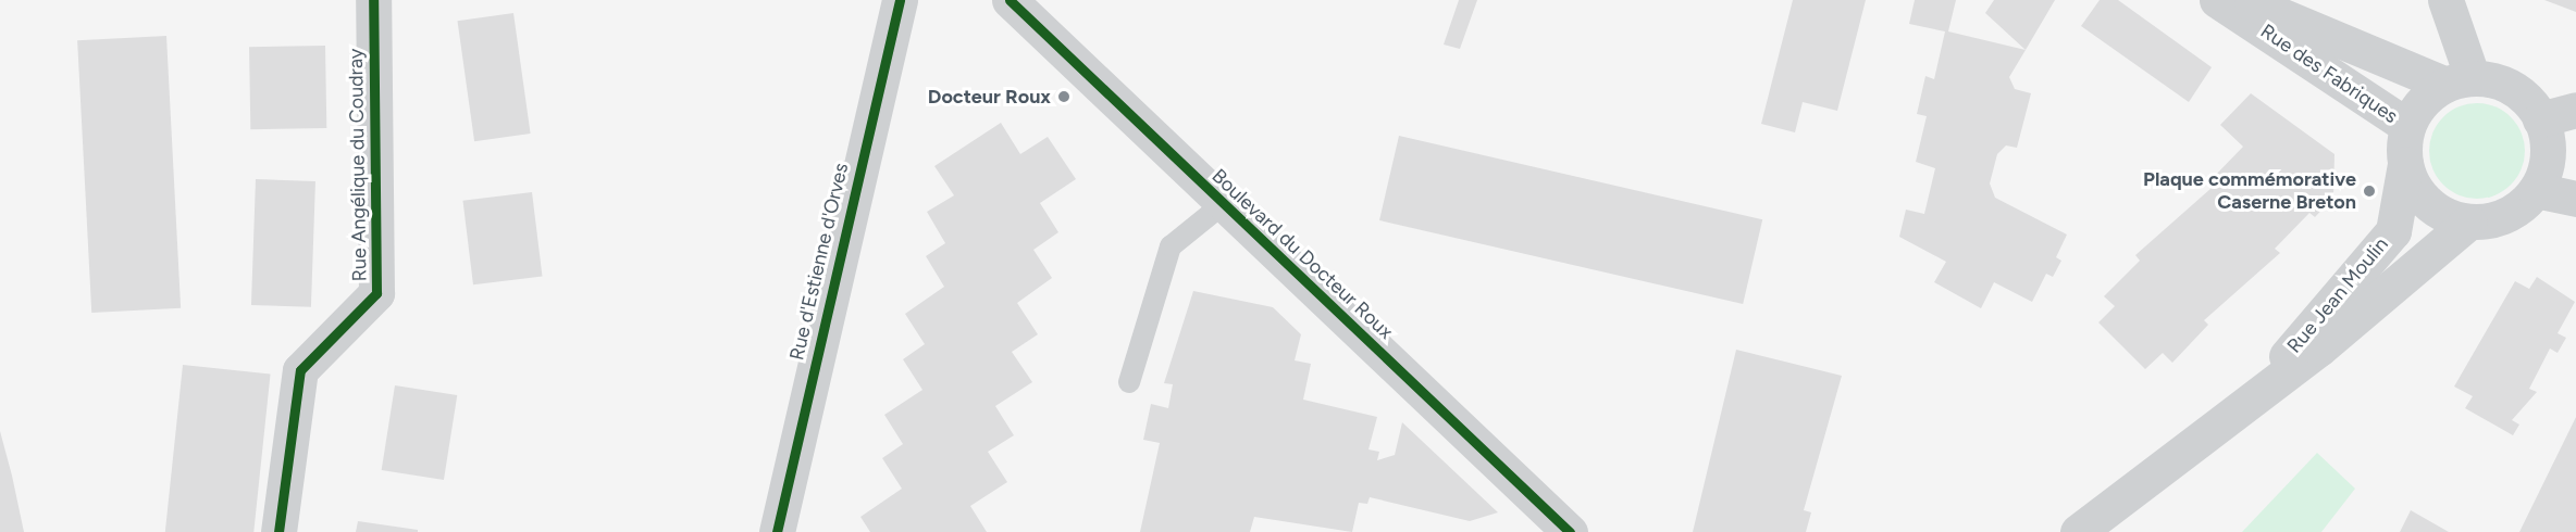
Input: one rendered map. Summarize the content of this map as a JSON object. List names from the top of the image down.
{
  "streets": {
    "street": [
      "Rue des Fabriques",
      "Rue Angélique du Coudray",
      "Boulevard du Docteur Roux",
      "Rue d'Estienne d'Orves",
      "Rue Jean Moulin"
    ]
  },
  "crossings": [
    ["Rue des Fabriques", "Rue Jean Moulin"]
  ],
  "places": ["Docteur Roux", "Plaque commémorative Caserne Breton"]
}
